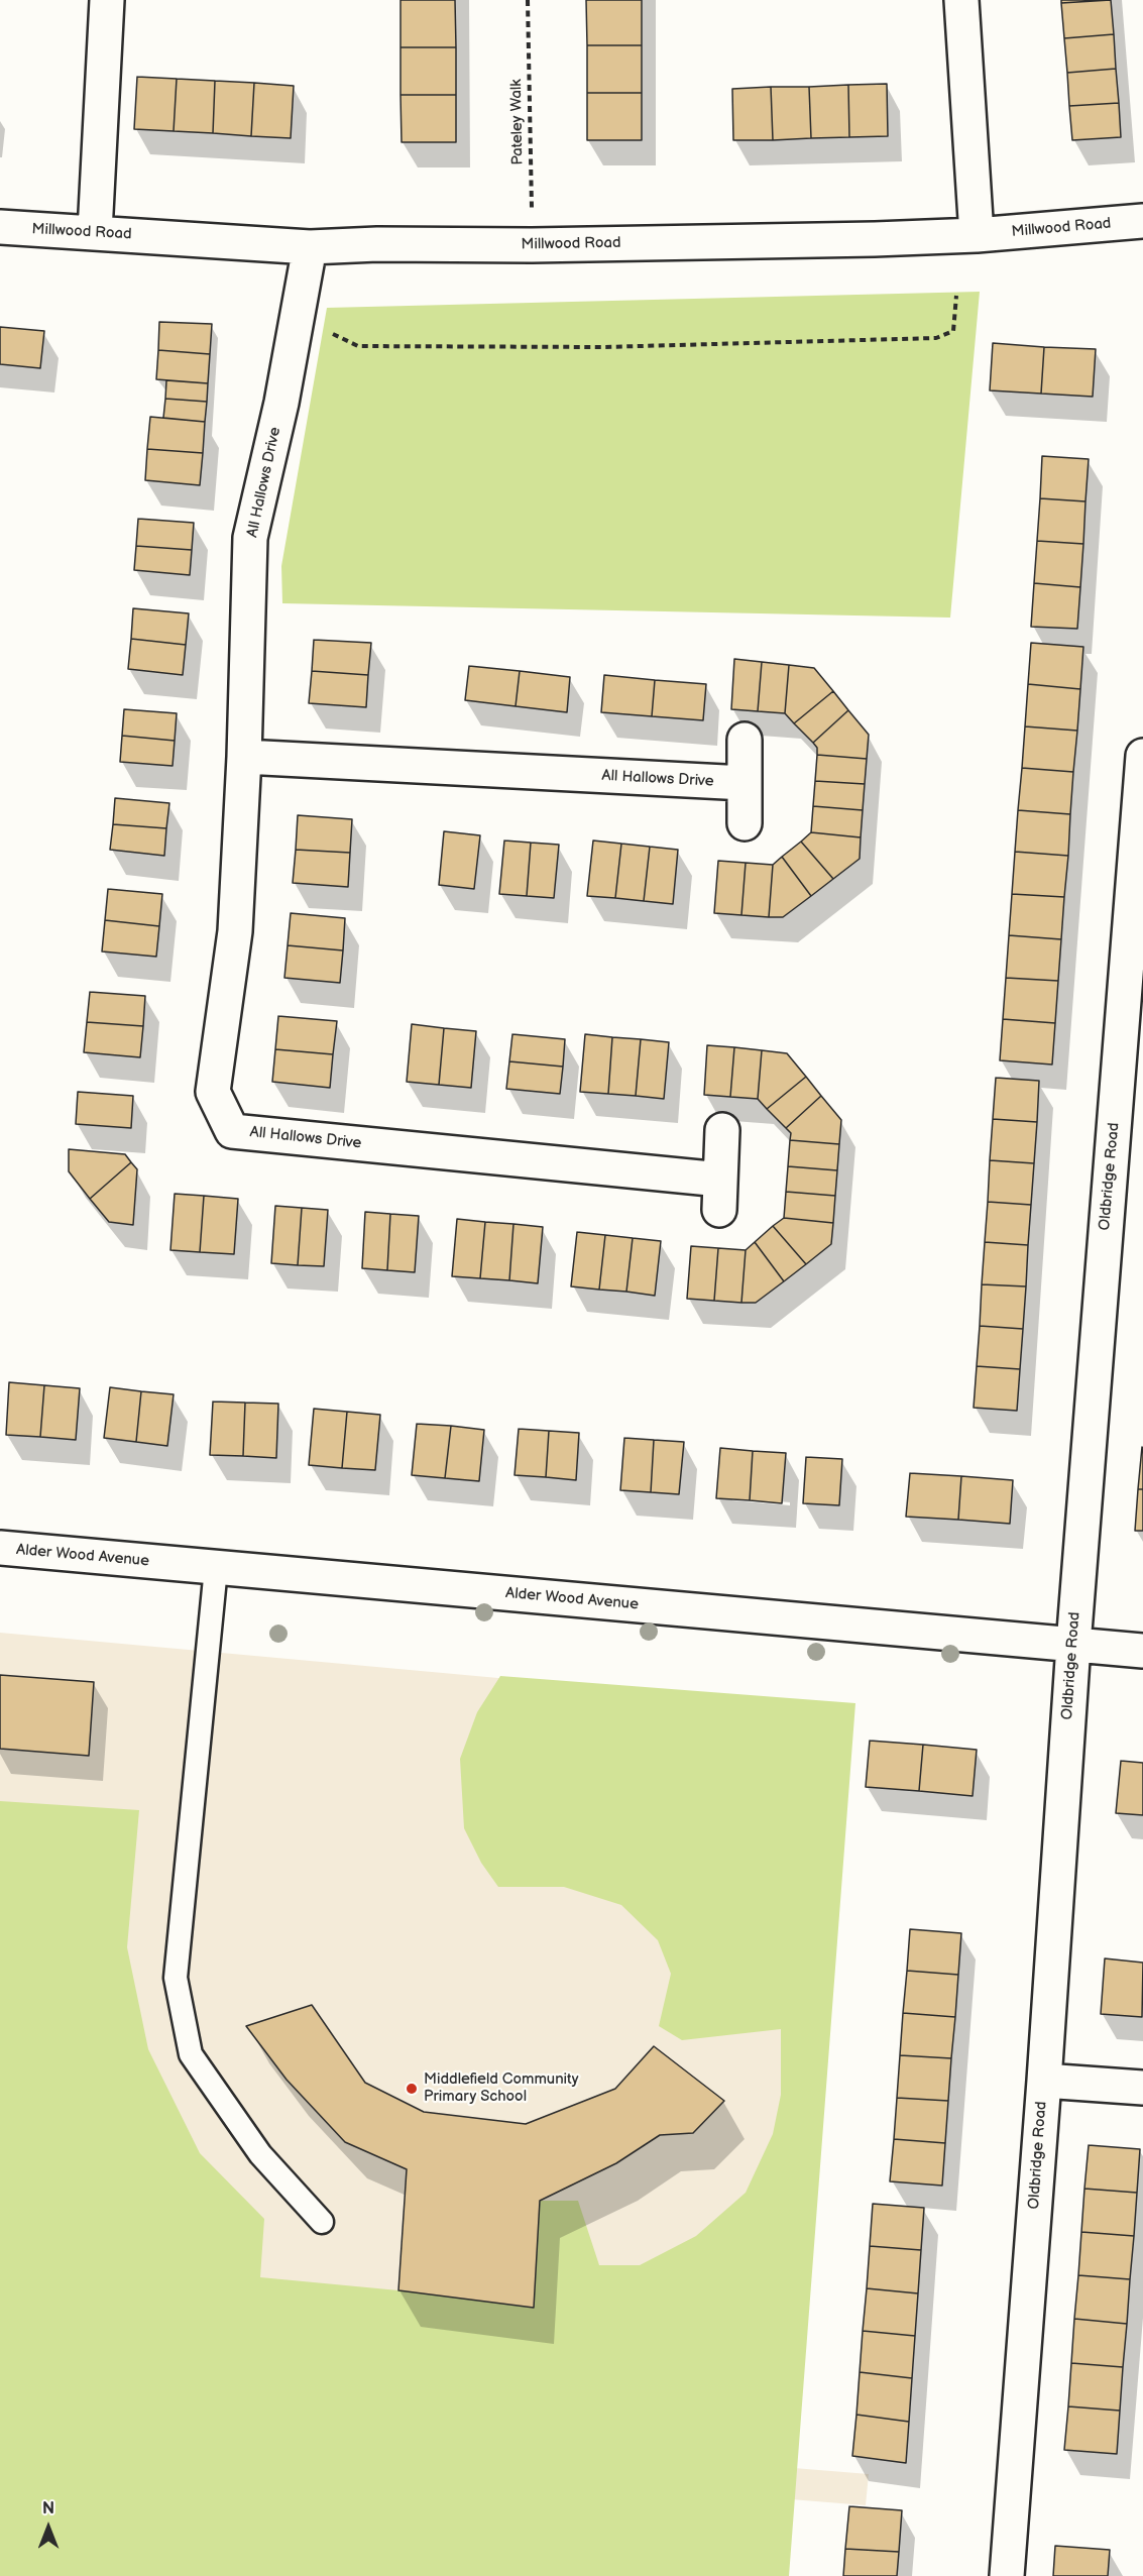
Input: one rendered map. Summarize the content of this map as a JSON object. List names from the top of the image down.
{
  "streets": {
    "street": [
      "Millwood Road",
      "All Hallows Drive",
      "Oldbridge Road",
      "Alder Wood Avenue"
    ],
    "path": ["Pateley Walk"]
  },
  "crossings": [
    ["Pateley Walk", "Millwood Road"],
    ["Millwood Road", "All Hallows Drive"],
    ["Oldbridge Road", "Alder Wood Avenue"]
  ],
  "places": ["Middlefield Community Primary School"],
  "north": "top"
}
